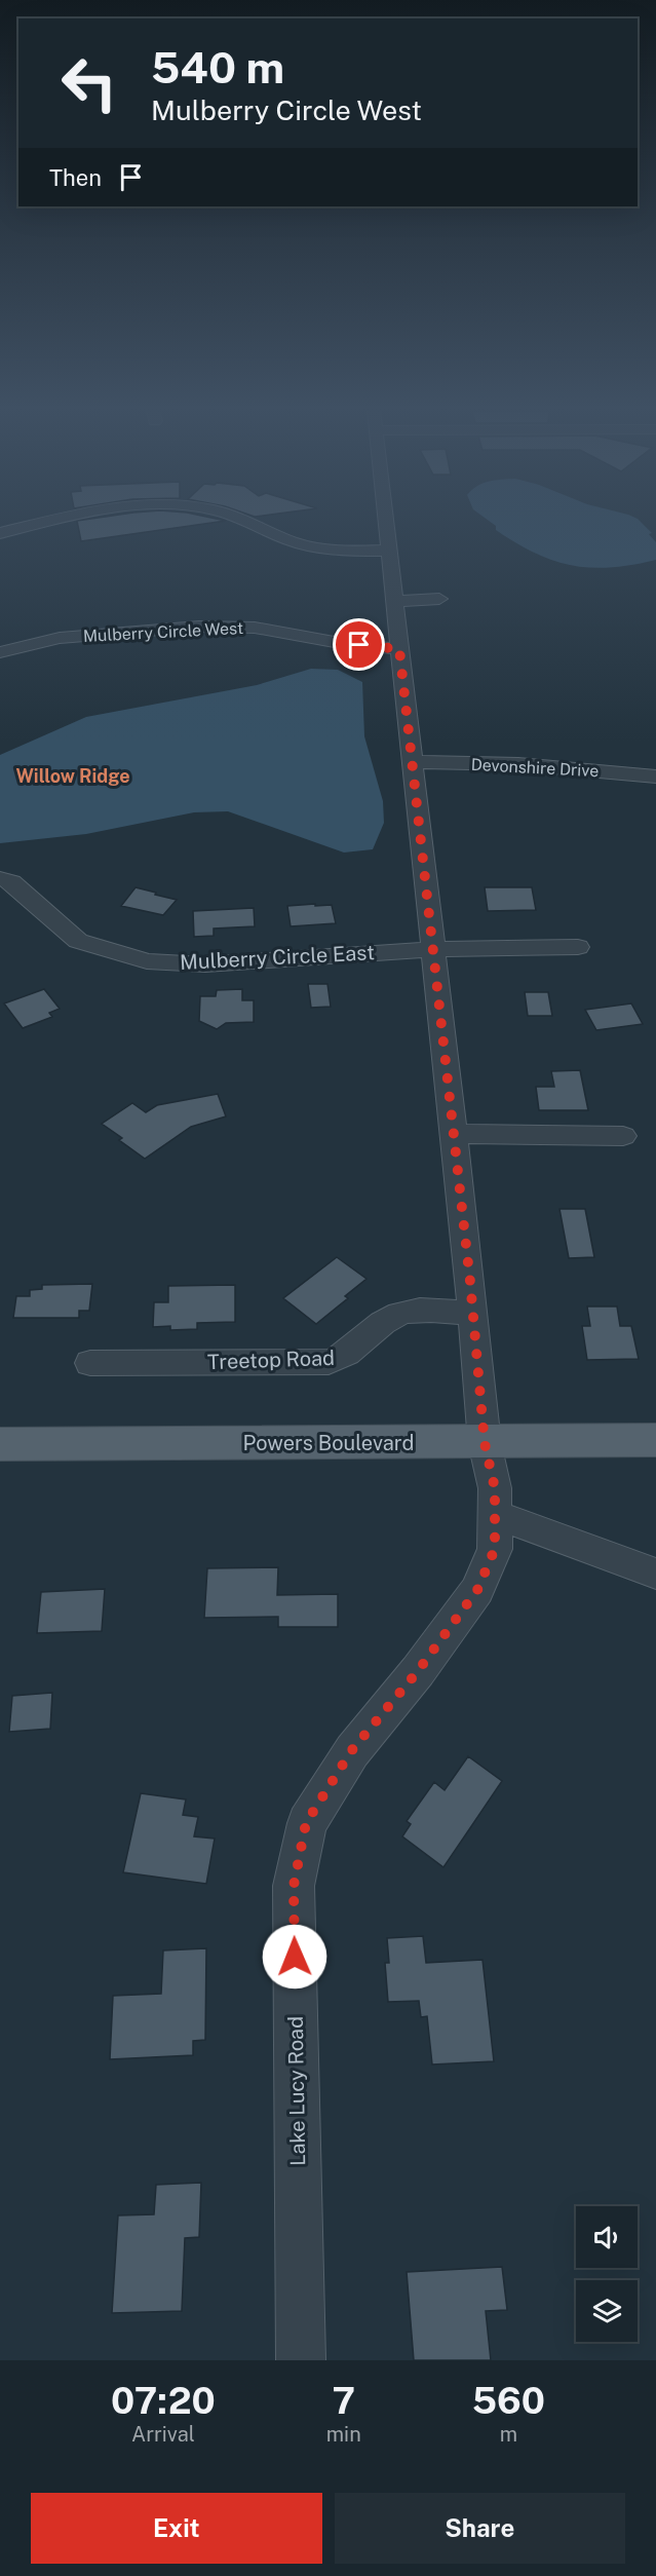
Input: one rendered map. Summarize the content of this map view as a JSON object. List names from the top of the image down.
{
  "streets": {
    "main road": ["Powers Boulevard"],
    "street": [
      "Mulberry Circle West",
      "Devonshire Drive",
      "Mulberry Circle East",
      "Treetop Road",
      "Lake Lucy Road"
    ]
  },
  "crossings": [
    ["Mulberry Circle West", "Lake Lucy Road"],
    ["Devonshire Drive", "Lake Lucy Road"],
    ["Mulberry Circle East", "Lake Lucy Road"],
    ["Treetop Road", "Lake Lucy Road"],
    ["Powers Boulevard", "Lake Lucy Road"]
  ],
  "districts": ["Willow Ridge"],
  "page": {
    "turn": ["540 m", "Mulberry Circle West"],
    "then": "Then",
    "eta": [
      "07:20",
      "Arrival",
      "7",
      "min",
      "560",
      "m"
    ],
    "buttons": ["Exit", "Share"]
  }
}
